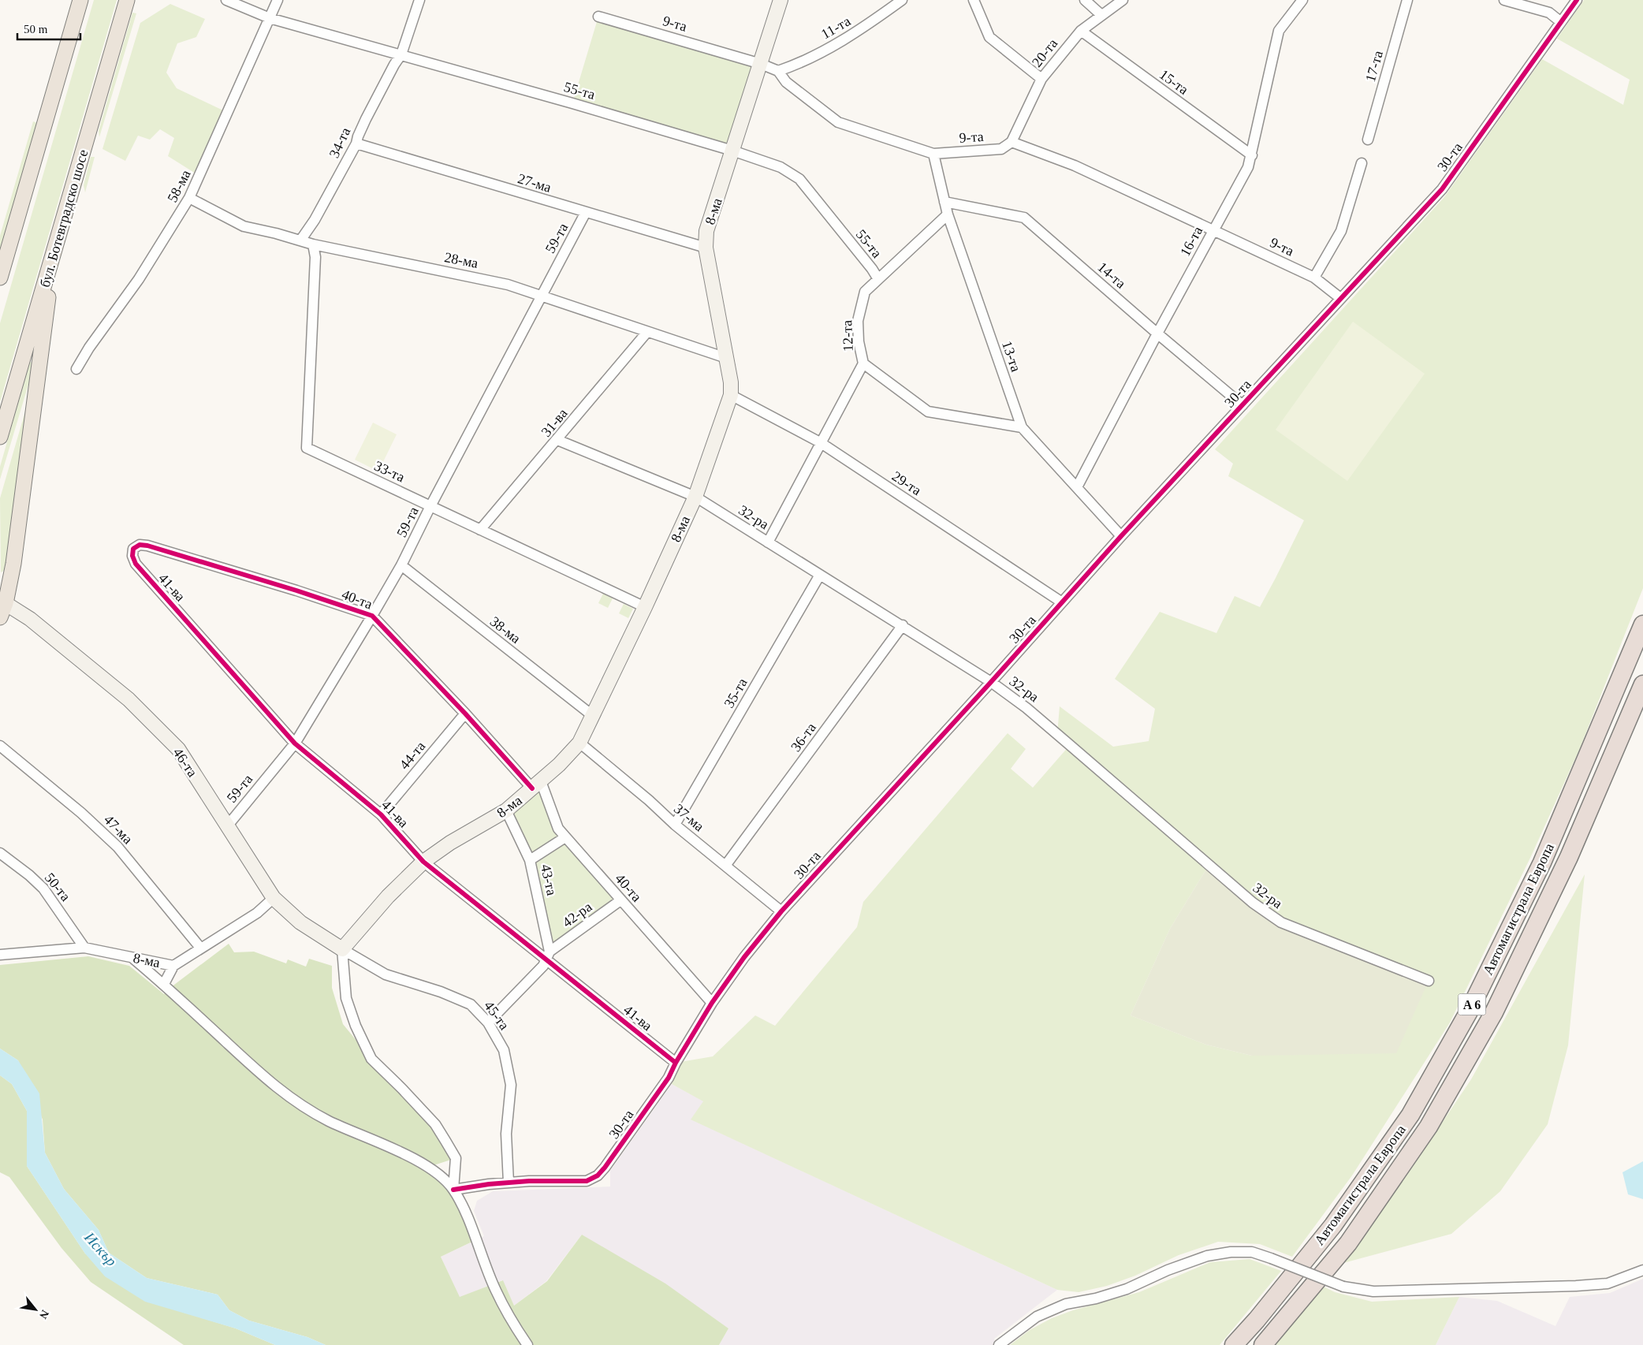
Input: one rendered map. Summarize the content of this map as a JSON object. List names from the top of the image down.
{
  "streets": {
    "highway": ["Автомагистрала Европа", "A 6"],
    "main road": ["бул. Ботевградско шосе"],
    "street": [
      "9-та",
      "11-та",
      "20-та",
      "17-та",
      "15-та",
      "55-та",
      "34-та",
      "30-та",
      "27-ма",
      "58-ма",
      "8-ма",
      "59-та",
      "16-та",
      "28-ма",
      "14-та",
      "12-та",
      "13-та",
      "31-ва",
      "33-та",
      "29-та",
      "32-ра",
      "41-ва",
      "40-та",
      "38-ма",
      "35-та",
      "36-та",
      "44-та",
      "46-та",
      "37-ма",
      "47-ма",
      "43-та",
      "50-та",
      "42-ра",
      "45-та"
    ]
  },
  "crossings": [
    ["9-та", "11-та"],
    ["9-та", "20-та"],
    ["9-та", "30-та"],
    ["9-та", "8-ма"],
    ["9-та", "16-та"],
    ["9-та", "13-та"],
    ["20-та", "15-та"],
    ["15-та", "16-та"],
    ["55-та", "34-та"],
    ["55-та", "58-ма"],
    ["55-та", "8-ма"],
    ["55-та", "12-та"],
    ["34-та", "27-ма"],
    ["34-та", "28-ма"],
    ["30-та", "14-та"],
    ["30-та", "13-та"],
    ["30-та", "29-та"],
    ["30-та", "32-ра"],
    ["30-та", "41-ва"],
    ["30-та", "40-та"],
    ["30-та", "37-ма"],
    ["30-та", "45-та"],
    ["27-ма", "8-ма"],
    ["27-ма", "59-та"],
    ["58-ма", "28-ма"],
    ["8-ма", "28-ма"],
    ["8-ма", "33-та"],
    ["8-ма", "29-та"],
    ["8-ма", "32-ра"],
    ["8-ма", "41-ва"],
    ["8-ма", "40-та"],
    ["8-ма", "38-ма"],
    ["8-ма", "46-та"],
    ["8-ма", "37-ма"],
    ["8-ма", "47-ма"],
    ["8-ма", "43-та"],
    ["8-ма", "50-та"],
    ["8-ма", "45-та"],
    ["59-та", "28-ма"],
    ["59-та", "33-та"],
    ["59-та", "41-ва"],
    ["59-та", "40-та"],
    ["59-та", "38-ма"],
    ["59-та", "46-та"],
    ["16-та", "14-та"],
    ["16-та", "13-та"],
    ["28-ма", "31-ва"],
    ["28-ма", "33-та"],
    ["14-та", "13-та"],
    ["12-та", "13-та"],
    ["31-ва", "33-та"],
    ["31-ва", "32-ра"],
    ["32-ра", "35-та"],
    ["32-ра", "36-та"],
    ["41-ва", "40-та"],
    ["41-ва", "44-та"],
    ["41-ва", "43-та"],
    ["41-ва", "42-ра"],
    ["40-та", "44-та"],
    ["40-та", "42-ра"],
    ["35-та", "37-ма"],
    ["36-та", "37-ма"],
    ["46-та", "45-та"],
    ["43-та", "42-ра"],
    ["42-ра", "45-та"]
  ],
  "water": ["Искър"],
  "scale_bar": "50 m",
  "north": "bottom right"
}
